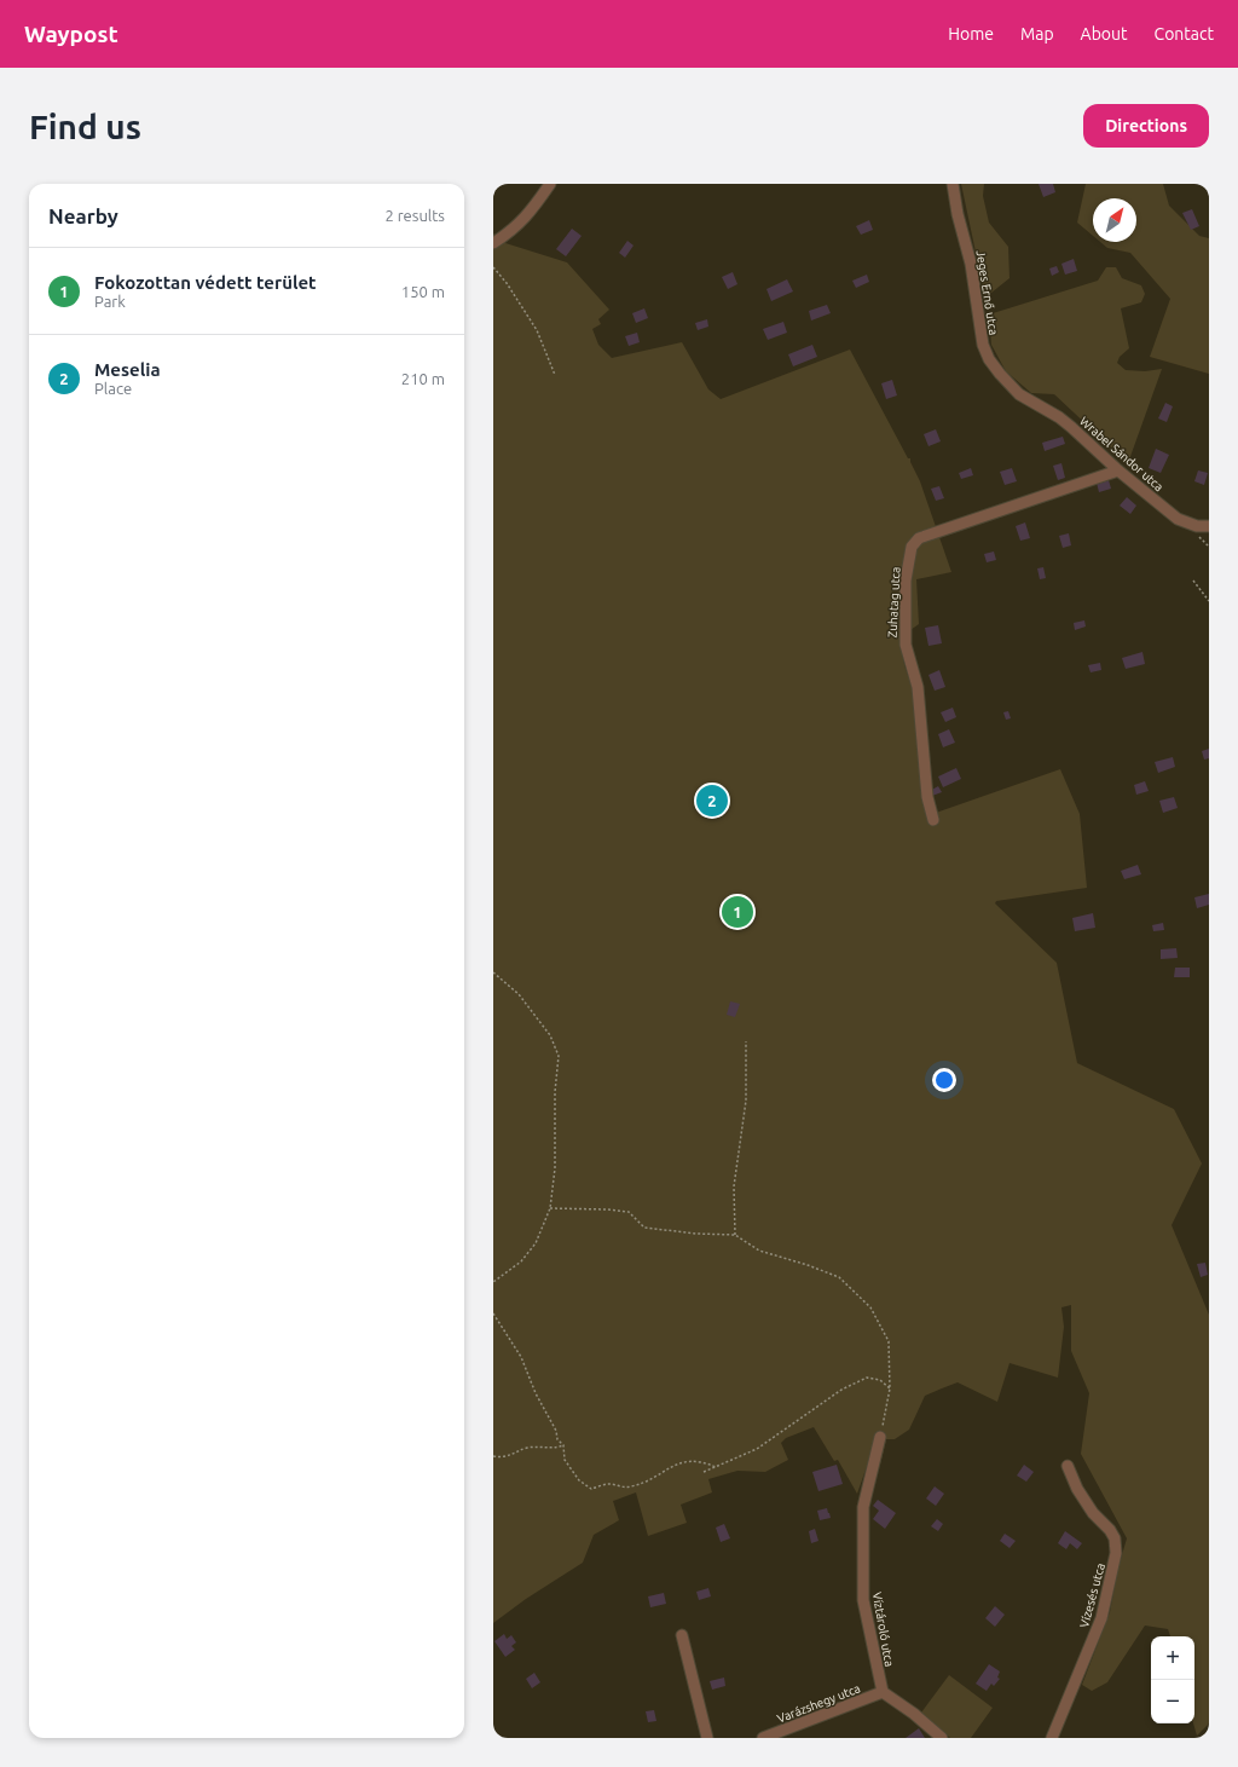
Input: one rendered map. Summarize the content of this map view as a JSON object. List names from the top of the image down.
{
  "streets": {
    "street": [
      "Jeges Ernő utca",
      "Wrabel Sándor utca",
      "Zuhatag utca",
      "Vízesés utca",
      "Víztároló utca",
      "Varázshegy utca"
    ]
  },
  "crossings": [
    ["Jeges Ernő utca", "Wrabel Sándor utca"],
    ["Wrabel Sándor utca", "Zuhatag utca"],
    ["Víztároló utca", "Varázshegy utca"]
  ],
  "north": "top right",
  "page": {
    "header": "Waypost",
    "nav": [
      "Home",
      "Map",
      "About",
      "Contact"
    ],
    "buttons": "Directions",
    "title": "Find us",
    "heading": ["Nearby", "2 results"],
    "list": [
      {
        "mark": "1",
        "name": "Fokozottan védett terület",
        "note": "Park",
        "value": "150 m"
      },
      {
        "mark": "2",
        "name": "Meselia",
        "note": "Place",
        "value": "210 m"
      }
    ],
    "pins": ["2", "1"],
    "map_buttons": ["+", "−"]
  }
}
